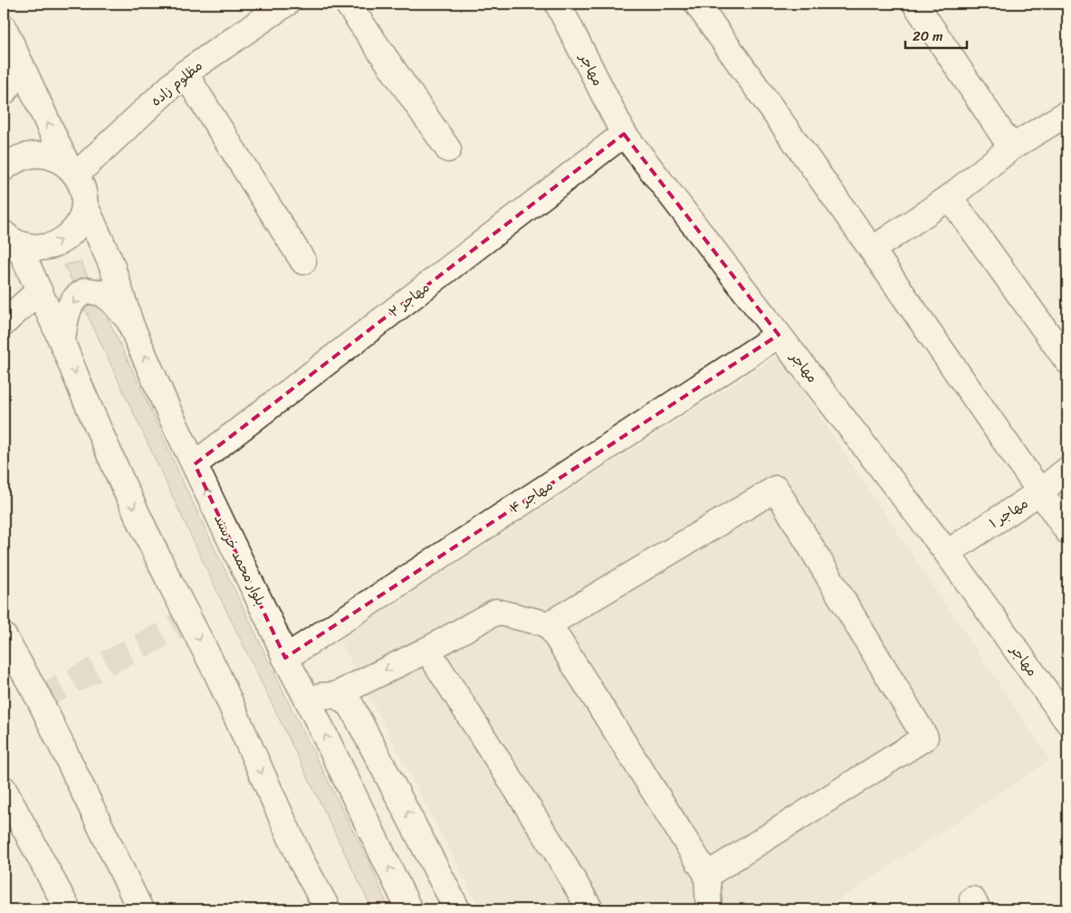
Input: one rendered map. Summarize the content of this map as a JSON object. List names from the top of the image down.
{
  "streets": {
    "street": [
      "مهاجر",
      "مظلوم زاده",
      "مهاجر ۲",
      "مهاجر ۴",
      "مهاجر ۱",
      "بلوار محمد خرسند"
    ]
  },
  "crossings": [
    ["مهاجر", "مهاجر ۲"],
    ["مهاجر", "مهاجر ۴"],
    ["مهاجر", "مهاجر ۱"],
    ["مظلوم زاده", "بلوار محمد خرسند"],
    ["مهاجر ۲", "بلوار محمد خرسند"],
    ["مهاجر ۴", "بلوار محمد خرسند"]
  ],
  "scale_bar": "20 m"
}
